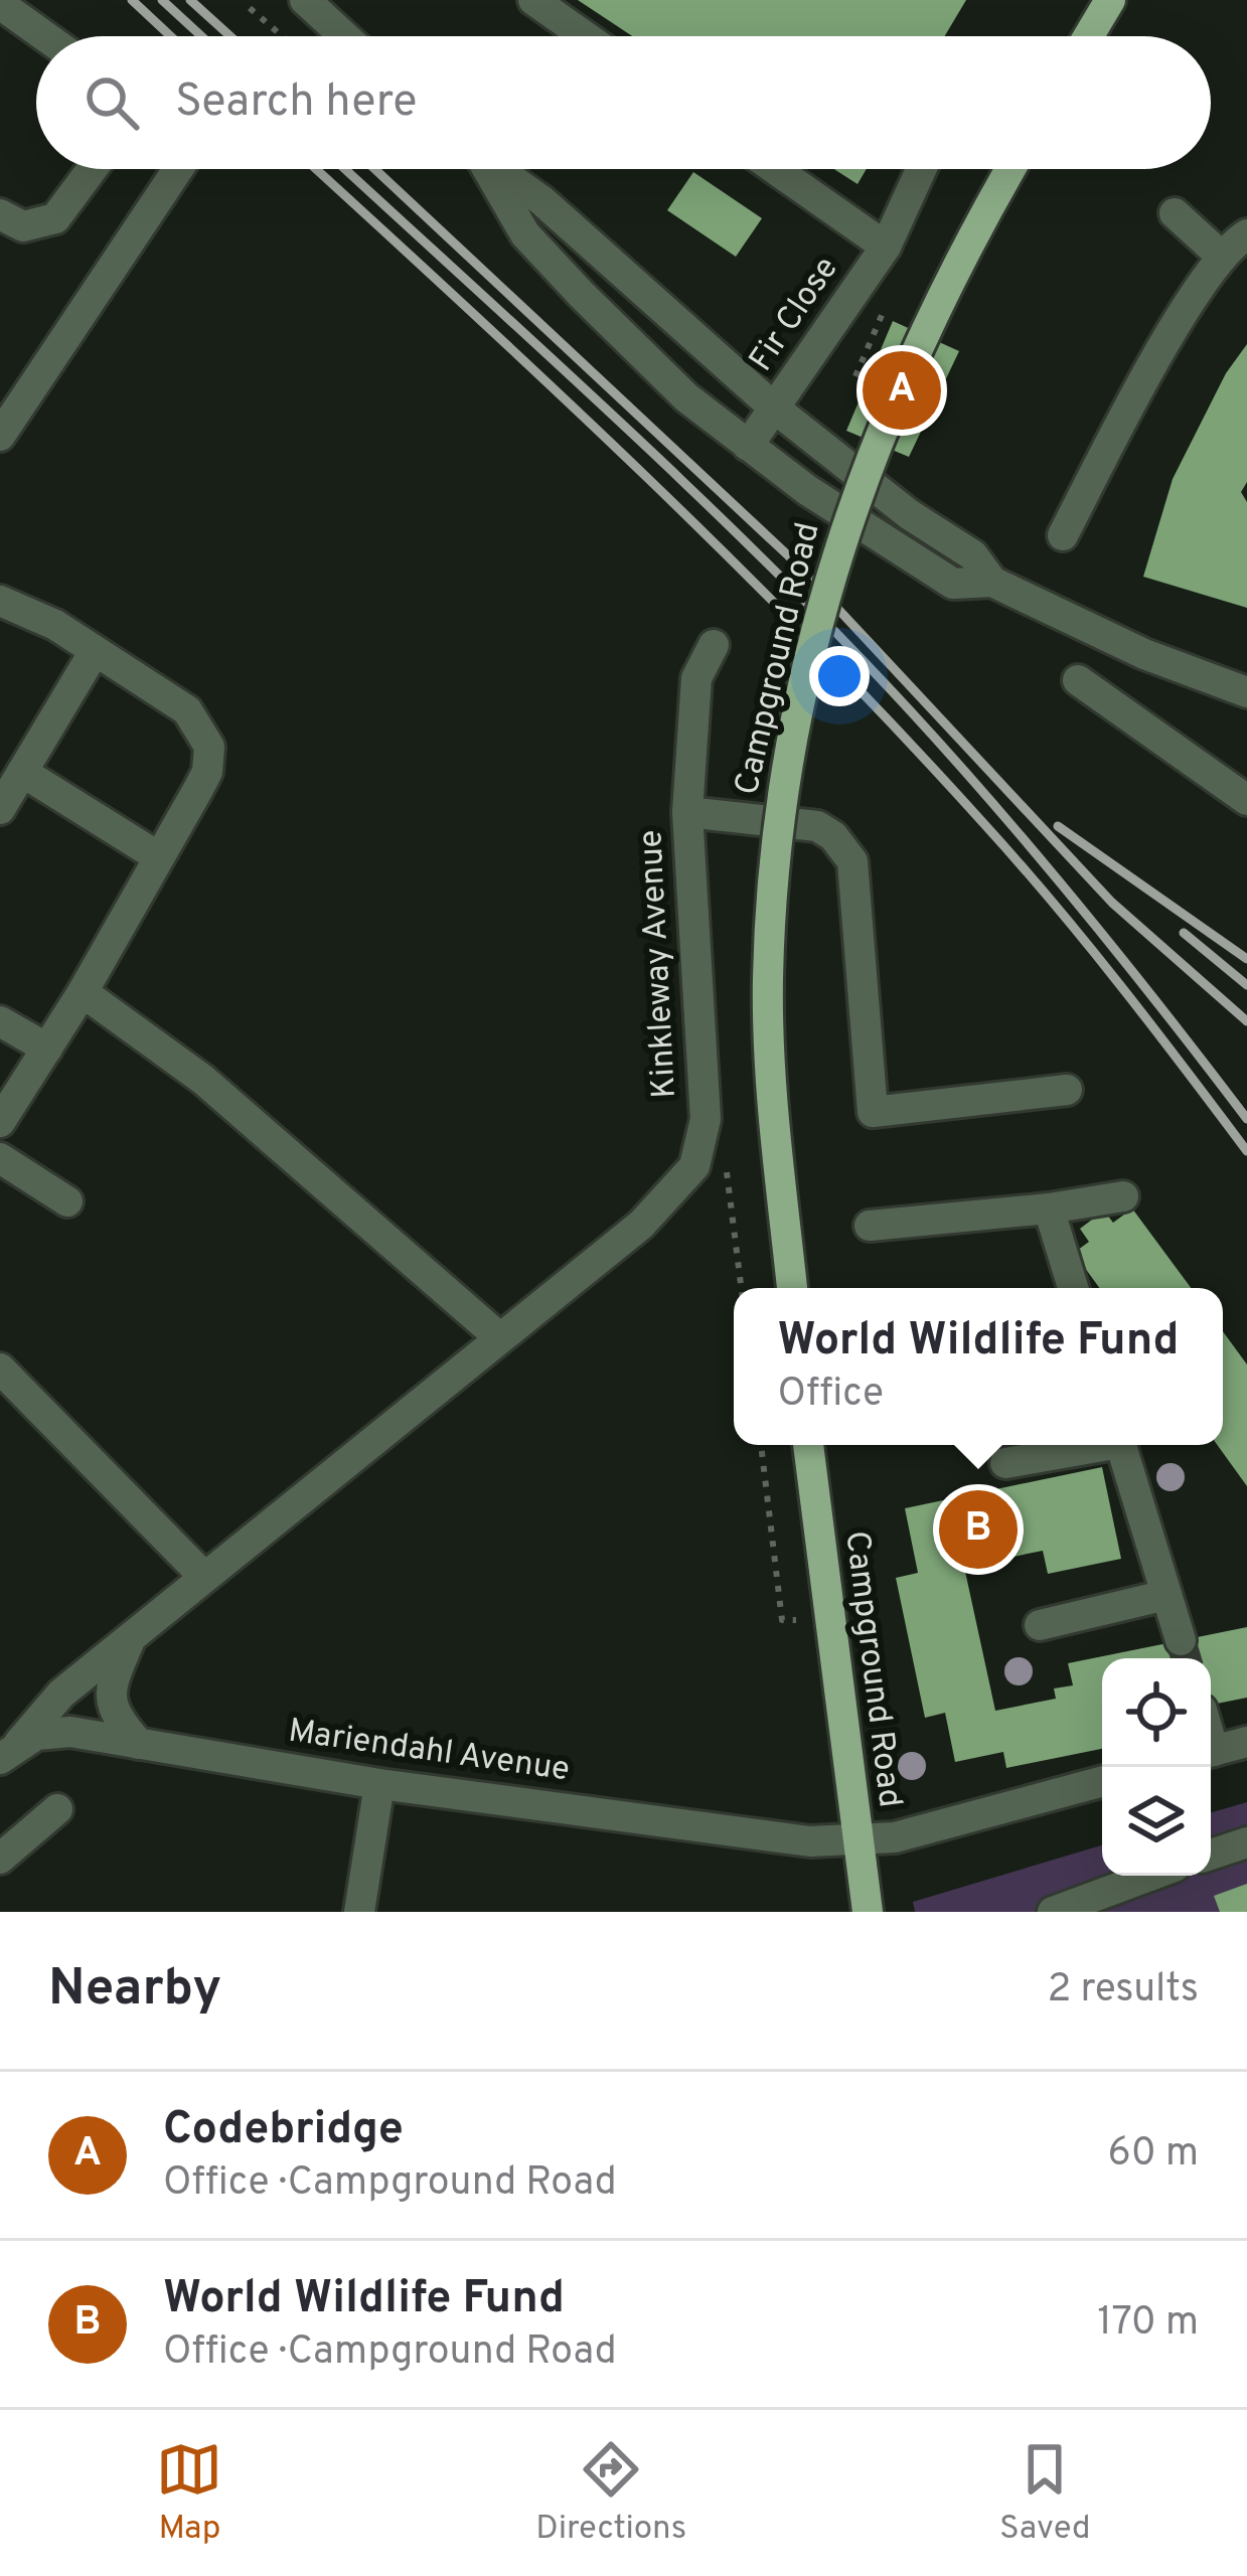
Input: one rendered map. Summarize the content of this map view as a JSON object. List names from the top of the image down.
{
  "streets": {
    "main road": ["Campground Road"],
    "street": ["Fir Close", "Kinkleway Avenue", "Mariendahl Avenue"]
  },
  "crossings": [
    ["Campground Road", "Mariendahl Avenue"],
    ["Kinkleway Avenue", "Mariendahl Avenue"]
  ],
  "page": {
    "search": "Search here",
    "pins": ["A", "B"],
    "popup": ["World Wildlife Fund", "Office"],
    "heading": ["Nearby", "2 results"],
    "list": [
      {
        "mark": "A",
        "name": "Codebridge",
        "note": "Office · Campground Road",
        "value": "60 m"
      },
      {
        "mark": "B",
        "name": "World Wildlife Fund",
        "note": "Office · Campground Road",
        "value": "170 m"
      }
    ],
    "nav": ["Map", "Directions", "Saved"]
  }
}
